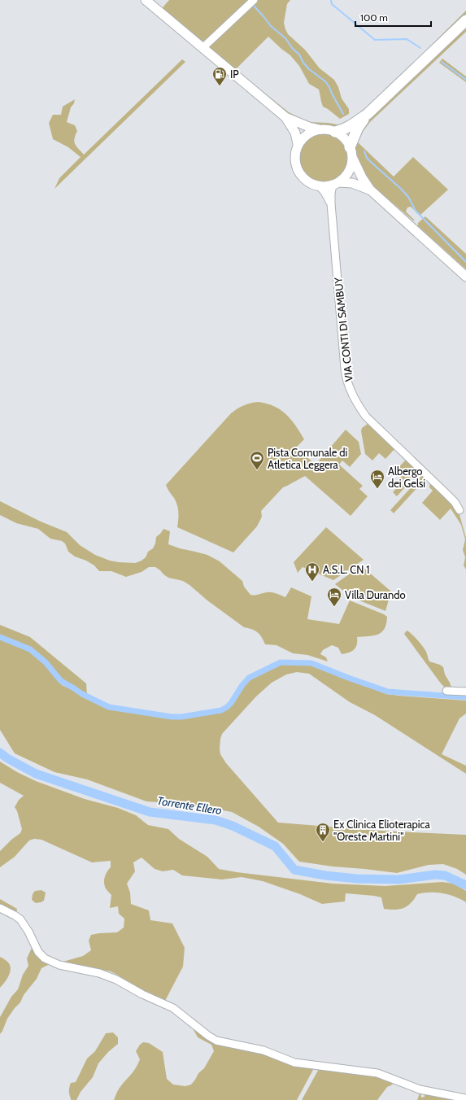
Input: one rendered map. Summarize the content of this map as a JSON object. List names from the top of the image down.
{
  "streets": {
    "street": ["VIA CONTI DI SAMBUY"]
  },
  "water": ["Torrente Ellero"],
  "places": {
    "fuel station": ["IP"],
    "sports": ["Pista Comunale di Atletica Leggera"],
    "hotel": ["Albergo dei Gelsi", "Villa Durando"],
    "hospital": ["A.S.L. CN 1"],
    "building": ["Ex Clinica Elioterapica \"Oreste Martini\""]
  },
  "scale_bar": "100 m"
}
